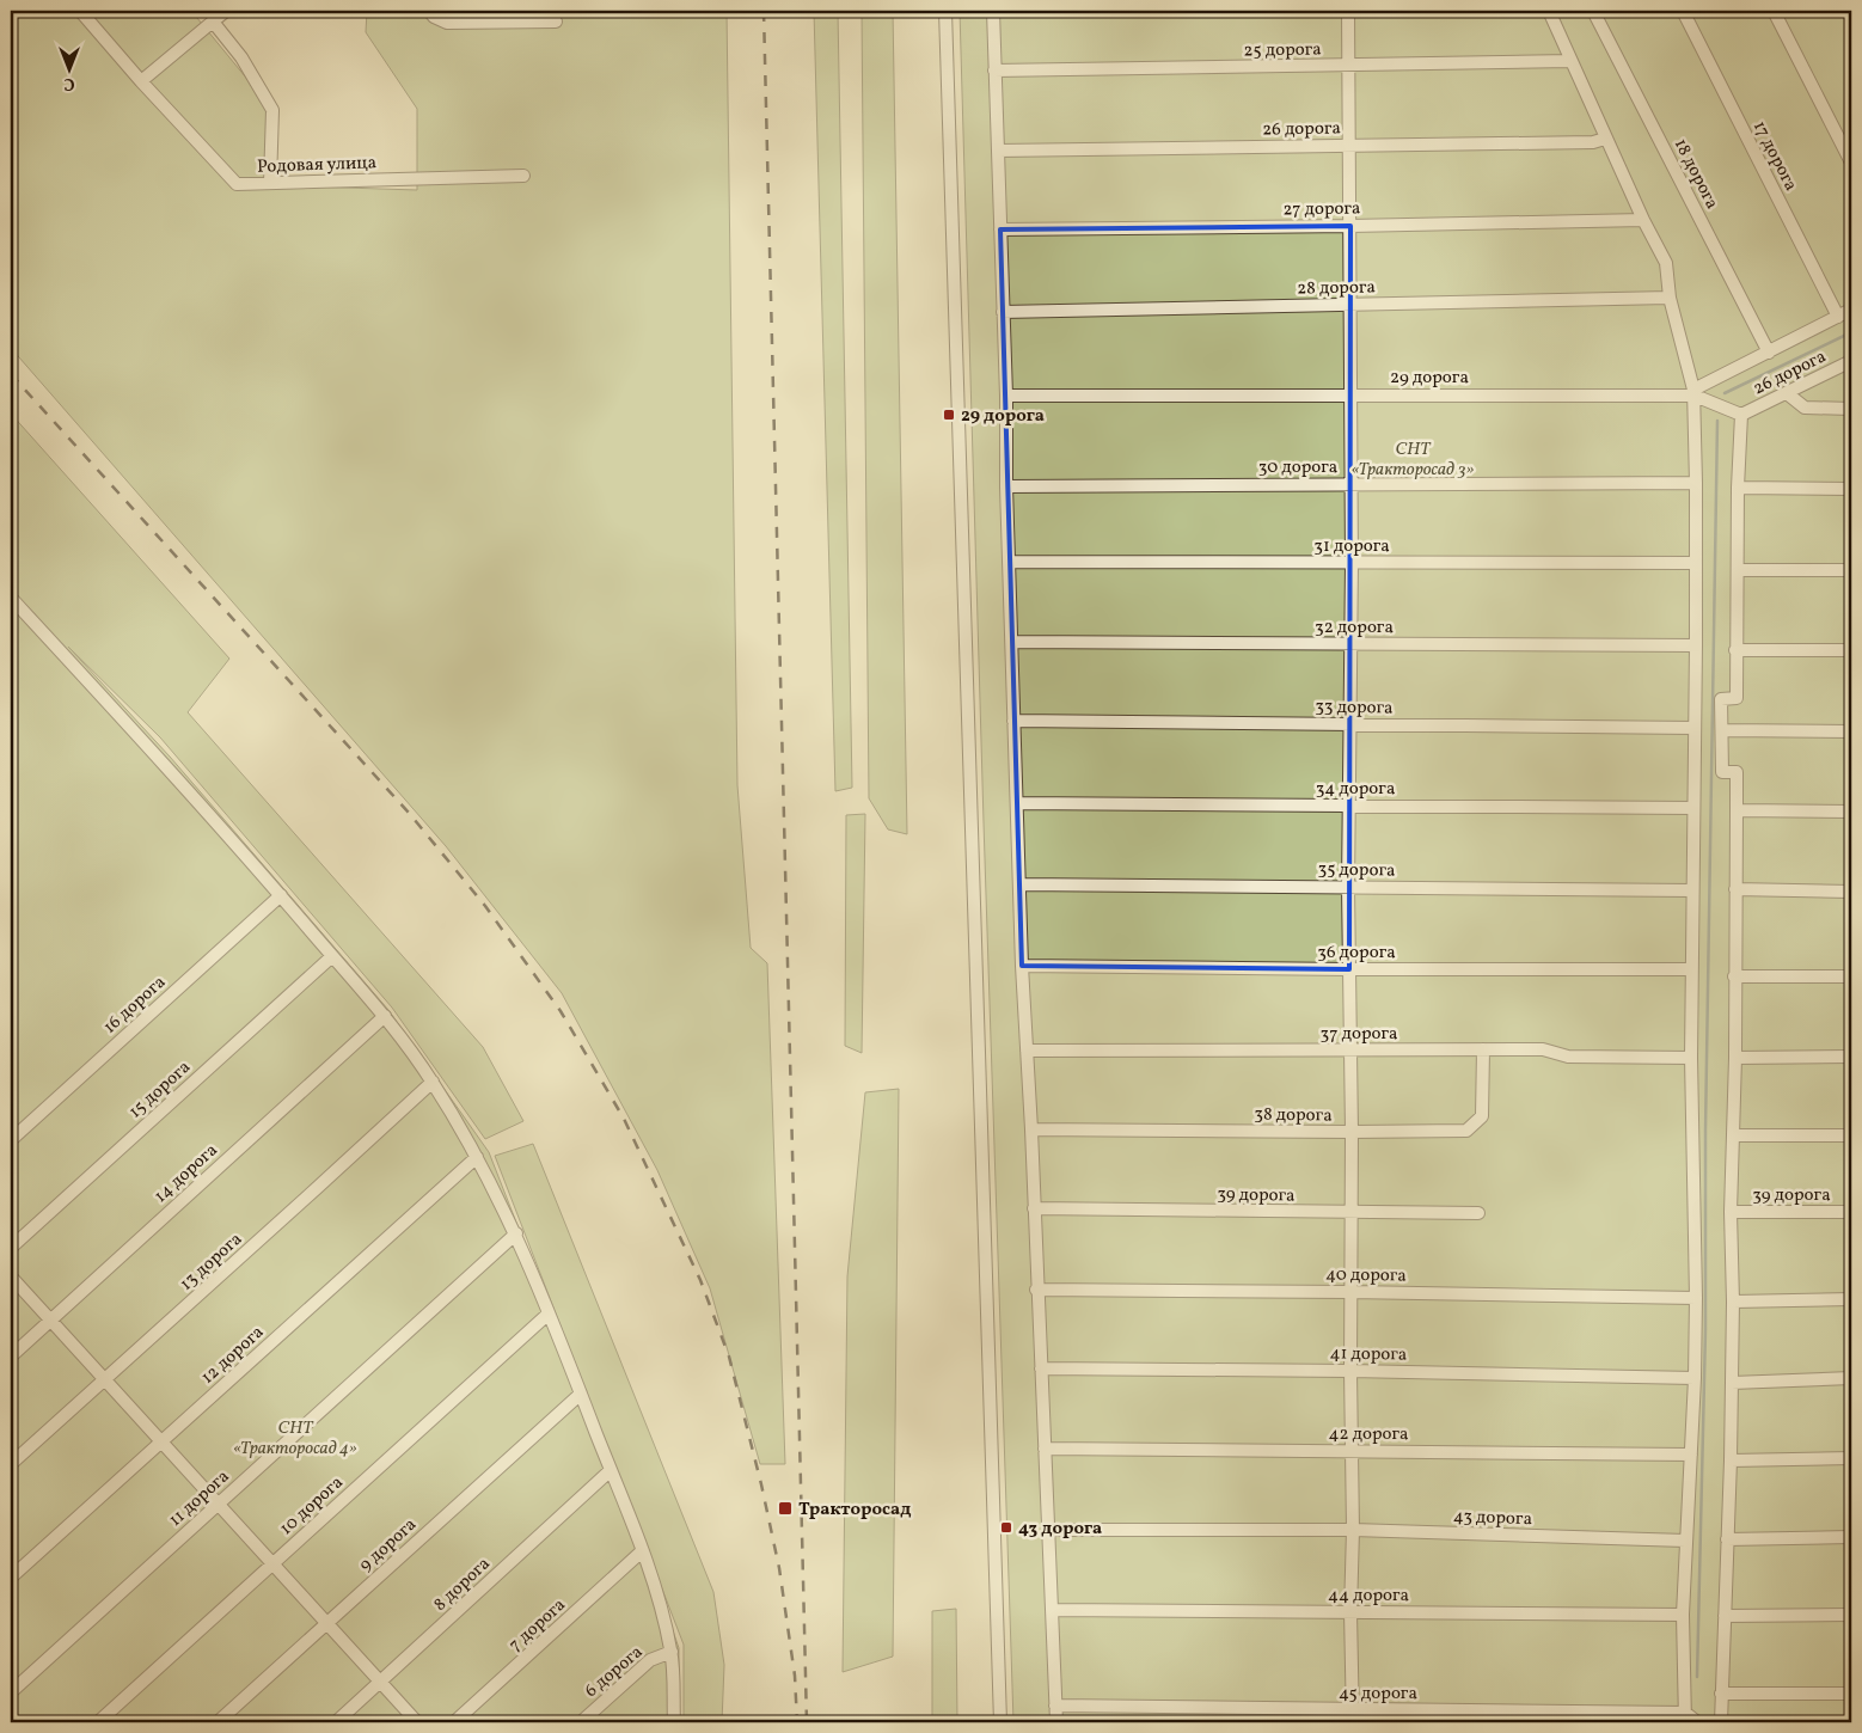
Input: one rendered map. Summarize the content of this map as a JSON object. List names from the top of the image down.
{
  "streets": {
    "street": [
      "25 дорога",
      "26 дорога",
      "17 дорога",
      "Родовая улица",
      "18 дорога",
      "27 дорога",
      "28 дорога",
      "29 дорога",
      "30 дорога",
      "31 дорога",
      "32 дорога",
      "33 дорога",
      "34 дорога",
      "35 дорога",
      "36 дорога",
      "16 дорога",
      "37 дорога",
      "15 дорога",
      "38 дорога",
      "14 дорога",
      "39 дорога",
      "13 дорога",
      "40 дорога",
      "41 дорога",
      "12 дорога",
      "42 дорога",
      "11 дорога",
      "10 дорога",
      "43 дорога",
      "9 дорога",
      "8 дорога",
      "44 дорога",
      "7 дорога",
      "6 дорога",
      "45 дорога"
    ]
  },
  "crossings": [
    ["26 дорога", "29 дорога"],
    ["37 дорога", "38 дорога"]
  ],
  "parks": ["СНТ «Тракторосад 3»", "СНТ «Тракторосад 4»"],
  "places": {
    "transit": ["29 дорога", "Тракторосад", "43 дорога"]
  },
  "north": "bottom"
}
